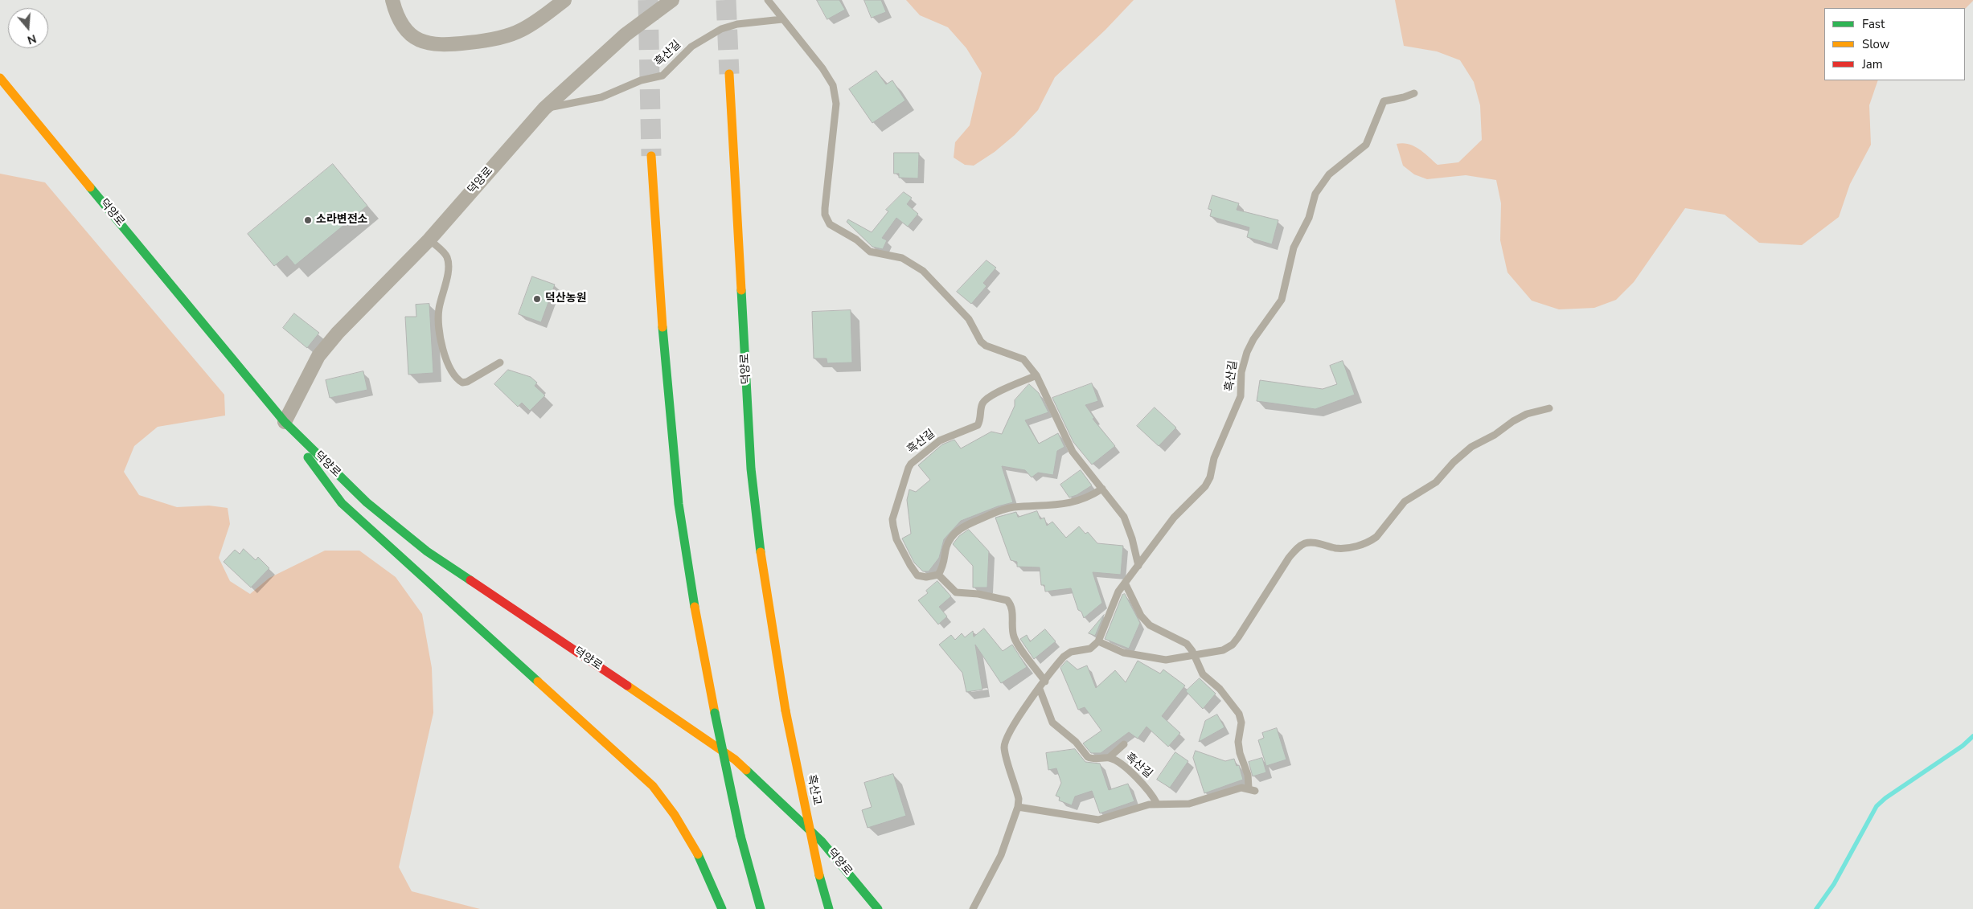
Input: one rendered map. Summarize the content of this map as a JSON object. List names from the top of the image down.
{
  "streets": {
    "main road": ["덕양로", "흑산교"],
    "lane": ["흑산길"]
  },
  "crossings": [
    ["흑산길", "덕양로"],
    ["덕양로", "흑산교"]
  ],
  "places": ["소라변전소", "덕산농원"],
  "legend": ["Fast", "Slow", "Jam"],
  "north": "bottom"
}
